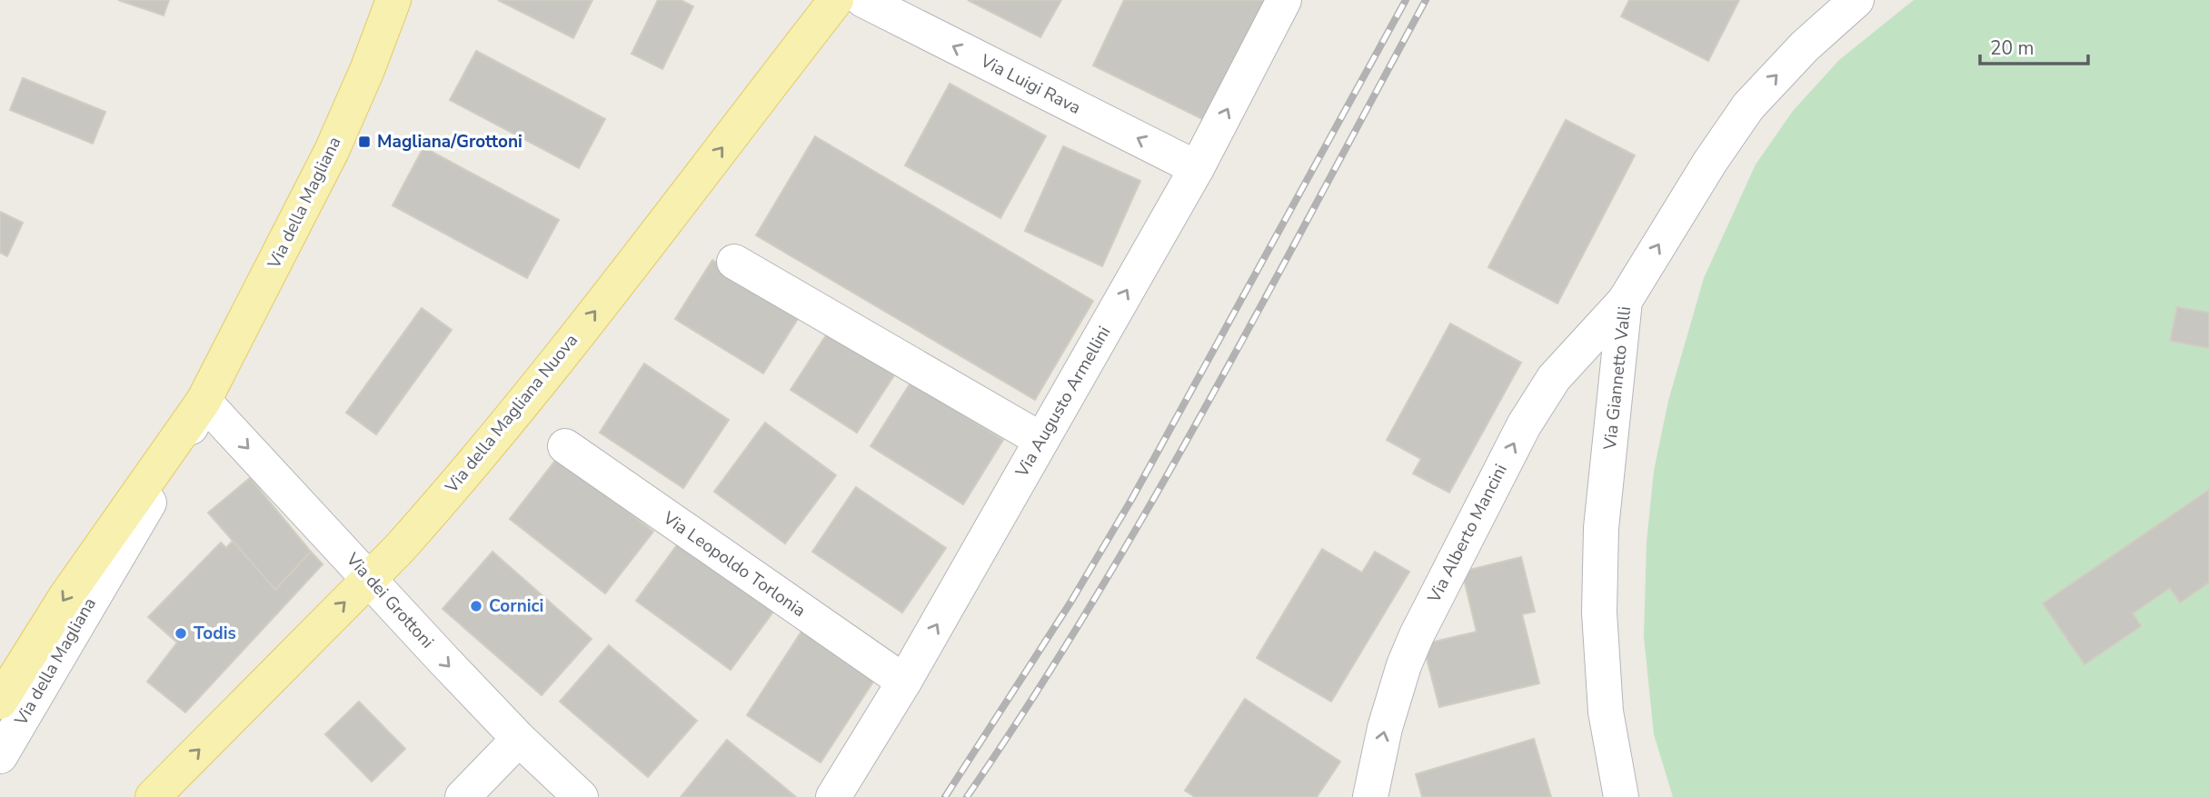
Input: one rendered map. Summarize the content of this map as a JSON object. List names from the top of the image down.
{
  "streets": {
    "main road": ["Via della Magliana", "Via della Magliana Nuova"],
    "street": [
      "Via Luigi Rava",
      "Via Giannetto Valli",
      "Via Augusto Armellini",
      "Via Alberto Mancini",
      "Via Leopoldo Torlonia",
      "Via dei Grottoni"
    ]
  },
  "crossings": [
    ["Via Luigi Rava", "Via Augusto Armellini"],
    ["Via della Magliana", "Via dei Grottoni"],
    ["Via Giannetto Valli", "Via Alberto Mancini"],
    ["Via Augusto Armellini", "Via Leopoldo Torlonia"],
    ["Via della Magliana Nuova", "Via dei Grottoni"]
  ],
  "one_way": [
    "Via Giannetto Valli",
    "Via Augusto Armellini",
    "Via della Magliana Nuova",
    "Via Alberto Mancini",
    "Via dei Grottoni"
  ],
  "places": {
    "transit": ["Magliana/Grottoni"],
    "other": ["Cornici", "Todis"]
  },
  "scale_bar": "20 m"
}
